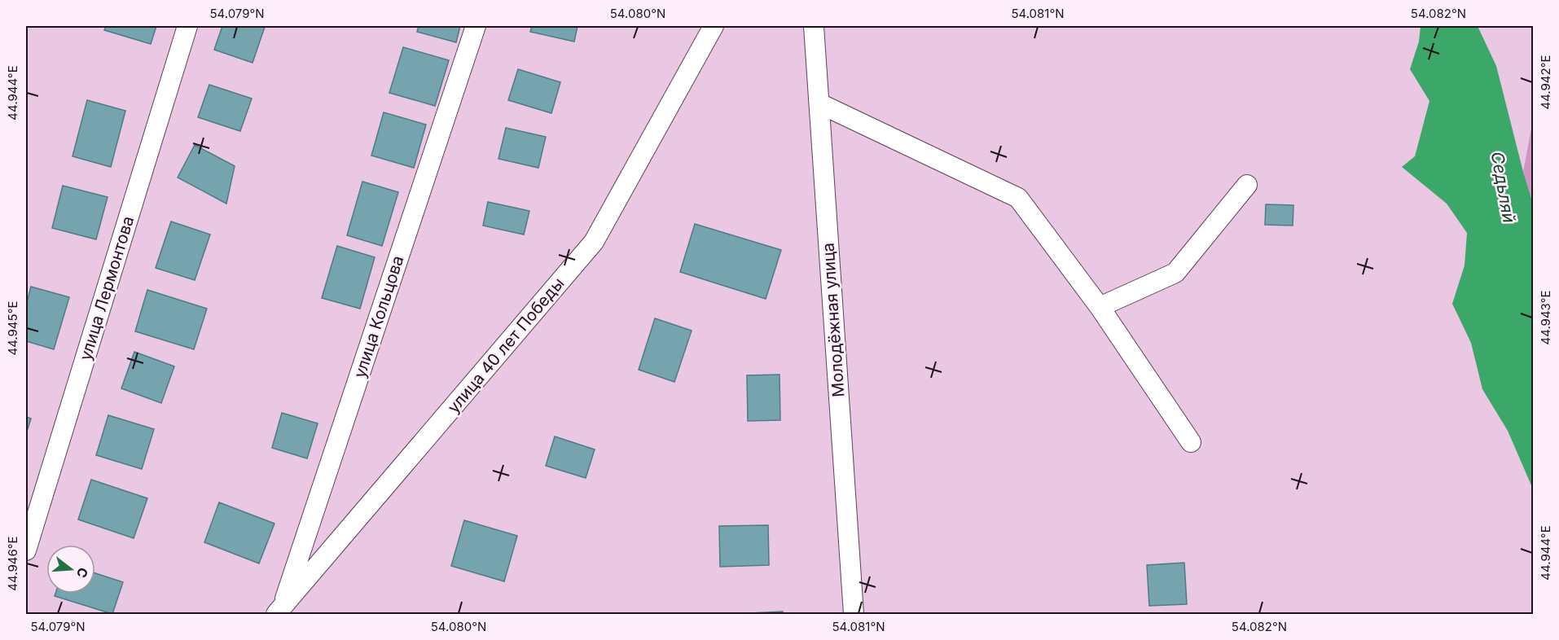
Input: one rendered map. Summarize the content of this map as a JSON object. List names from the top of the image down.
{
  "streets": {
    "street": [
      "улица Лермонтова",
      "улица Кольцова",
      "Молодёжная улица",
      "улица 40 лет Победы"
    ]
  },
  "crossings": [
    ["улица Кольцова", "улица 40 лет Победы"]
  ],
  "water": ["Седьляй"],
  "north": "right",
  "coordinates": [
    "54.079°N",
    "54.080°N",
    "54.081°N",
    "54.082°N",
    "44.942°E",
    "44.944°E",
    "44.943°E",
    "44.945°E",
    "44.946°E"
  ]
}
